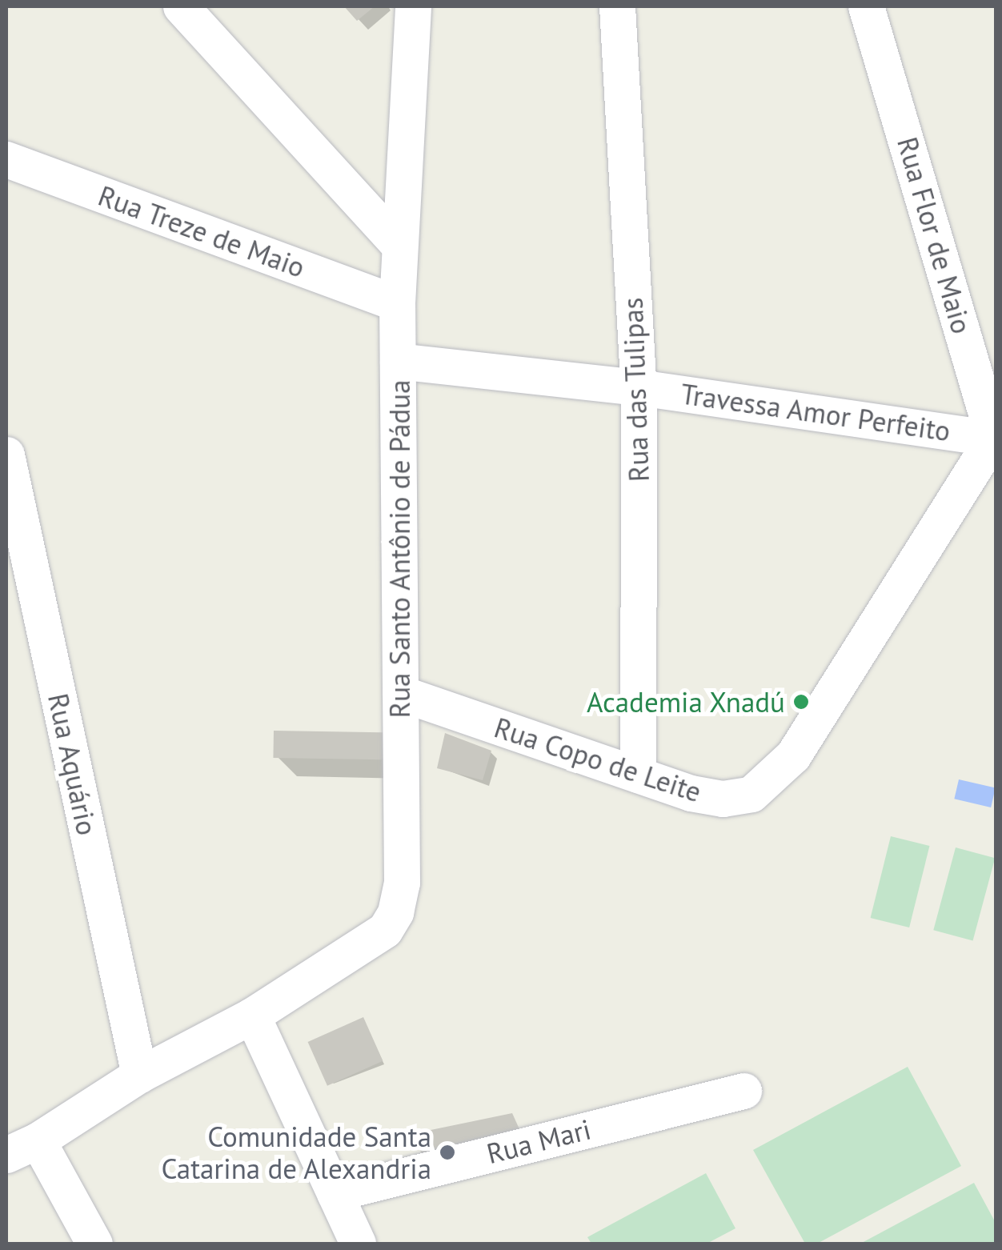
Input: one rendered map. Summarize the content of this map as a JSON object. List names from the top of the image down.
{
  "streets": {
    "street": [
      "Rua Treze de Maio",
      "Rua Flor de Maio",
      "Rua das Tulipas",
      "Travessa Amor Perfeito",
      "Rua Santo Antônio de Pádua",
      "Rua Copo de Leite",
      "Rua Aquário",
      "Rua Mari"
    ]
  },
  "crossings": [
    ["Rua Treze de Maio", "Rua Santo Antônio de Pádua"],
    ["Rua Flor de Maio", "Travessa Amor Perfeito"],
    ["Rua Flor de Maio", "Rua Copo de Leite"],
    ["Rua das Tulipas", "Travessa Amor Perfeito"],
    ["Rua das Tulipas", "Rua Copo de Leite"],
    ["Travessa Amor Perfeito", "Rua Santo Antônio de Pádua"],
    ["Travessa Amor Perfeito", "Rua Copo de Leite"],
    ["Rua Santo Antônio de Pádua", "Rua Copo de Leite"],
    ["Rua Santo Antônio de Pádua", "Rua Aquário"]
  ],
  "places": ["Academia Xnadú", "Comunidade Santa Catarina de Alexandria"]
}
